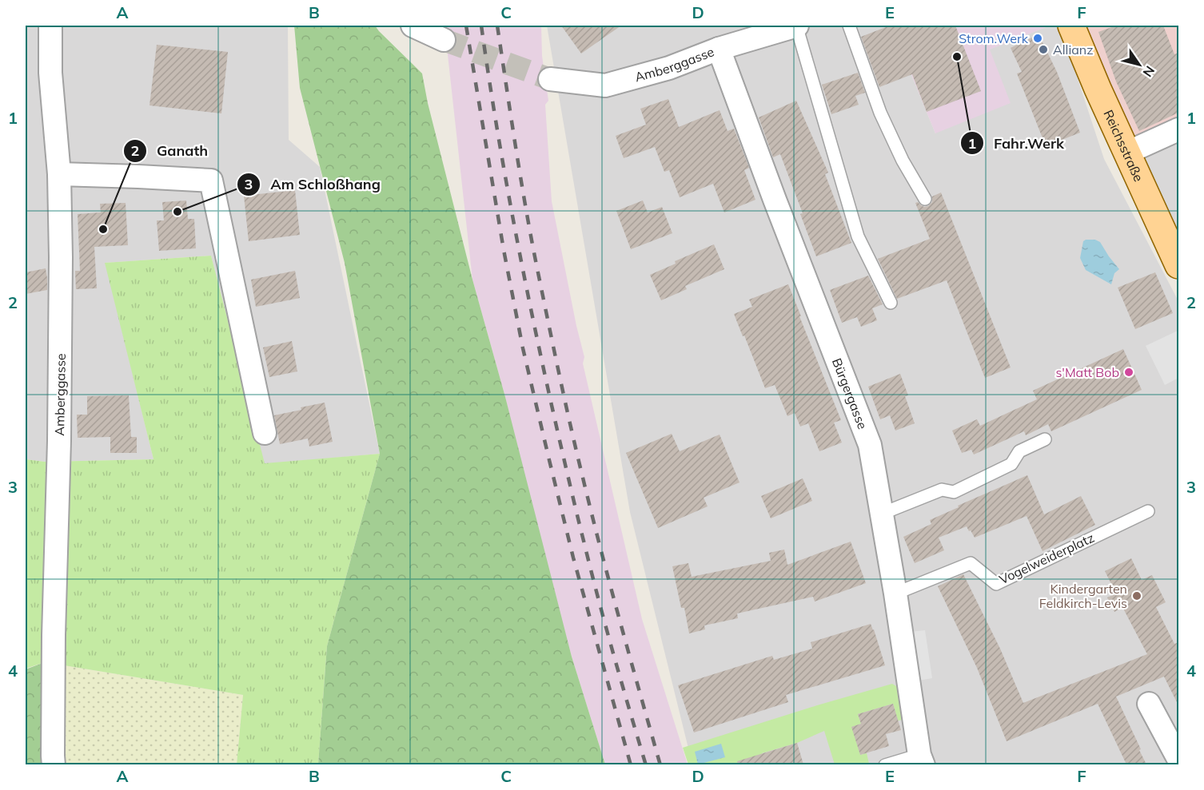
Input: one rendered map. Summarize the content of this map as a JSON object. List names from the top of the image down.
{
  "streets": {
    "main road": ["Reichsstraße"],
    "street": ["Amberggasse", "Bürgergasse"],
    "lane": ["Vogelweiderplatz"]
  },
  "crossings": [
    ["Amberggasse", "Bürgergasse"],
    ["Bürgergasse", "Vogelweiderplatz"]
  ],
  "places": [
    "Strom.Werk",
    "Allianz",
    "Fahr.Werk",
    "Am Schloßhang",
    "Ganath",
    "s'Matt Bob",
    "Kindergarten Feldkirch-Levis"
  ],
  "north": "bottom right",
  "grid": {
    "columns": [
      "A",
      "B",
      "C",
      "D",
      "E",
      "F"
    ],
    "rows": [
      "1",
      "2",
      "3",
      "4"
    ]
  }
}
